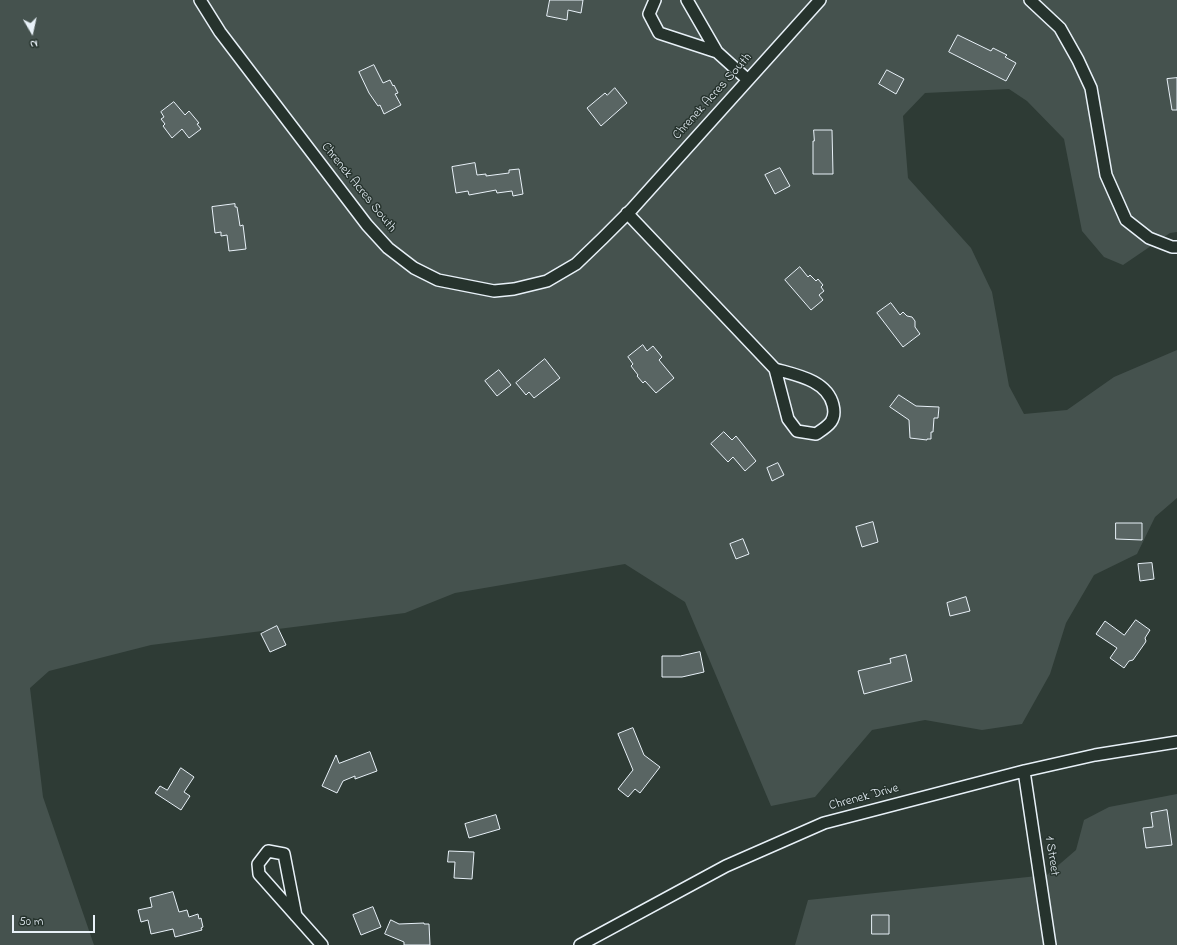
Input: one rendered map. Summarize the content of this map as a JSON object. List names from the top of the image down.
{
  "streets": {
    "street": ["Chrenek Acres South", "Chrenek Drive", "1 Street"]
  },
  "crossings": [
    ["Chrenek Drive", "1 Street"]
  ],
  "scale_bar": "50 m",
  "north": "bottom"
}
